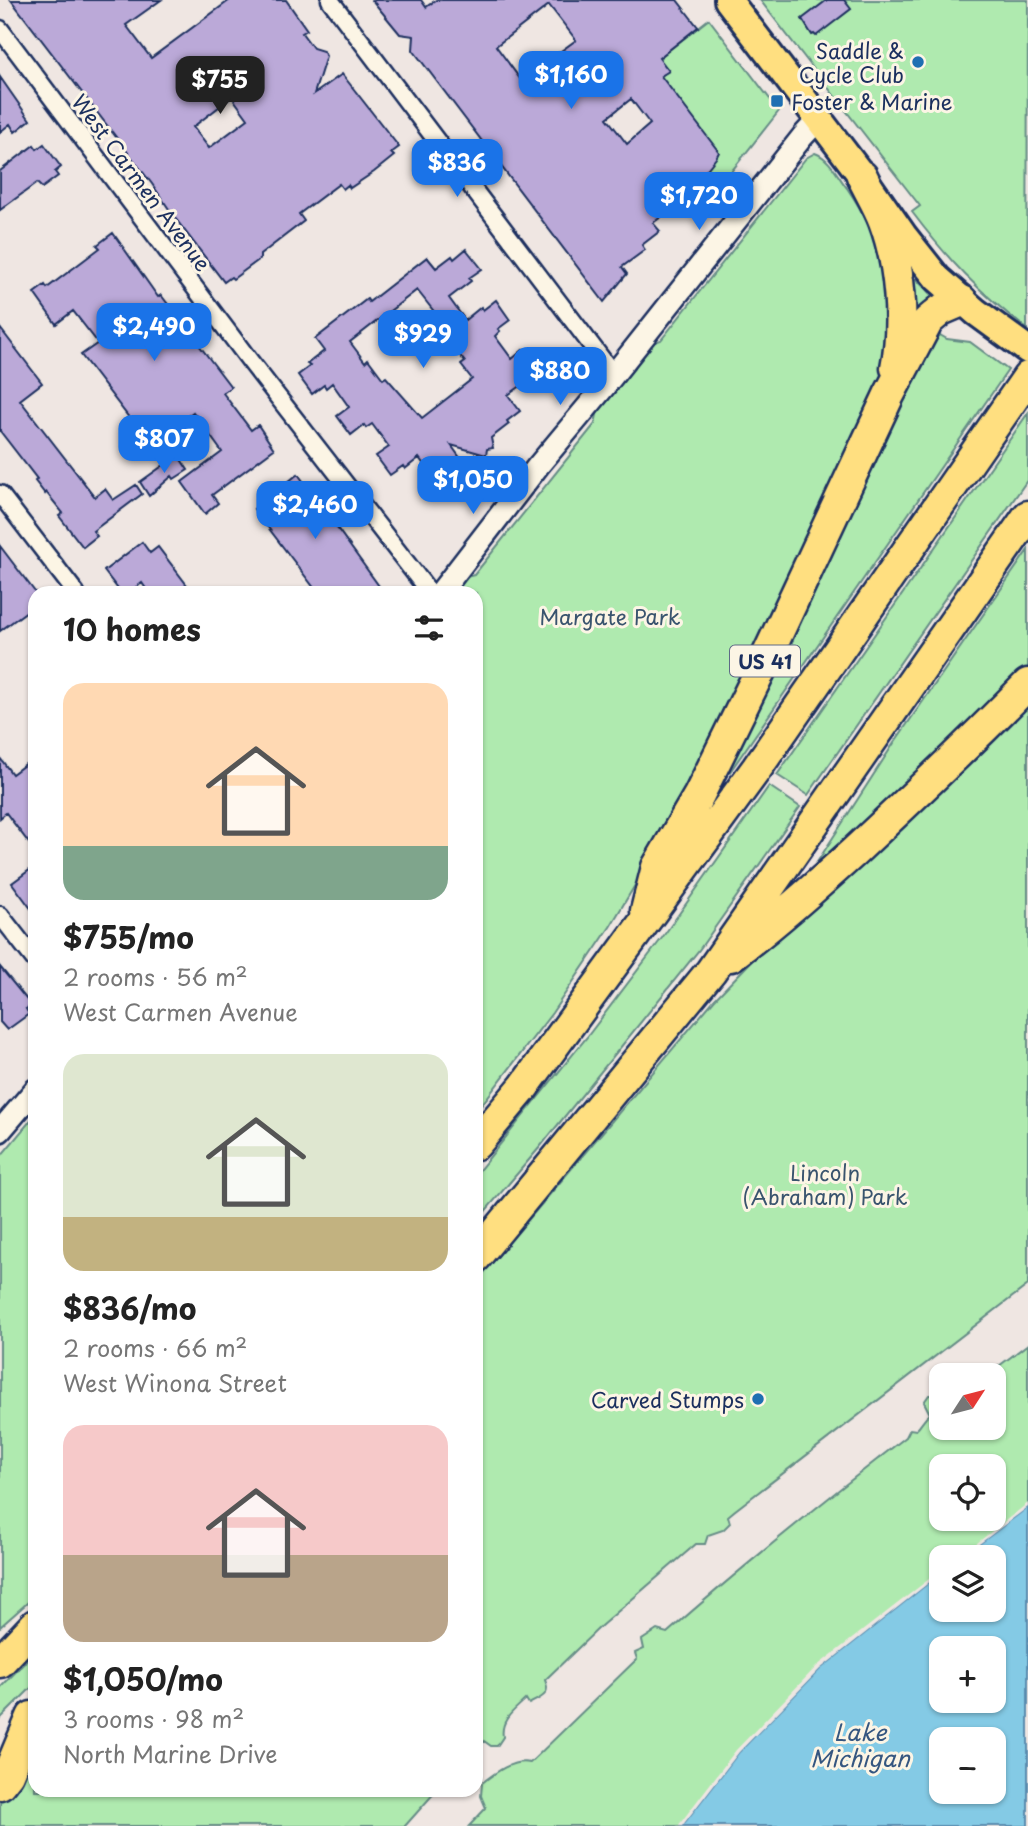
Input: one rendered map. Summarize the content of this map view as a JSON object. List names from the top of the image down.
{
  "streets": {
    "highway": ["US 41"],
    "street": ["West Carmen Avenue"]
  },
  "water": ["Lake Michigan"],
  "parks": ["Margate Park", "Lincoln (Abraham) Park"],
  "places": {
    "other": ["Saddle & Cycle Club", "Carved Stumps"],
    "transit": ["Foster & Marine"]
  },
  "north": "top right",
  "page": {
    "price": [
      "$1,160",
      "$755",
      "$836",
      "$1,720",
      "$2,490",
      "$929",
      "$880",
      "$807",
      "$1,050",
      "$2,460"
    ],
    "heading": "10 homes",
    "list": [
      {
        "name": "$755/mo",
        "note": "2 rooms · 56 m² · West Carmen Avenue"
      },
      {
        "name": "$836/mo",
        "note": "2 rooms · 66 m² · West Winona Street"
      },
      {
        "name": "$1,050/mo",
        "note": "3 rooms · 98 m² · North Marine Drive"
      }
    ],
    "map_buttons": ["+", "−"]
  }
}
